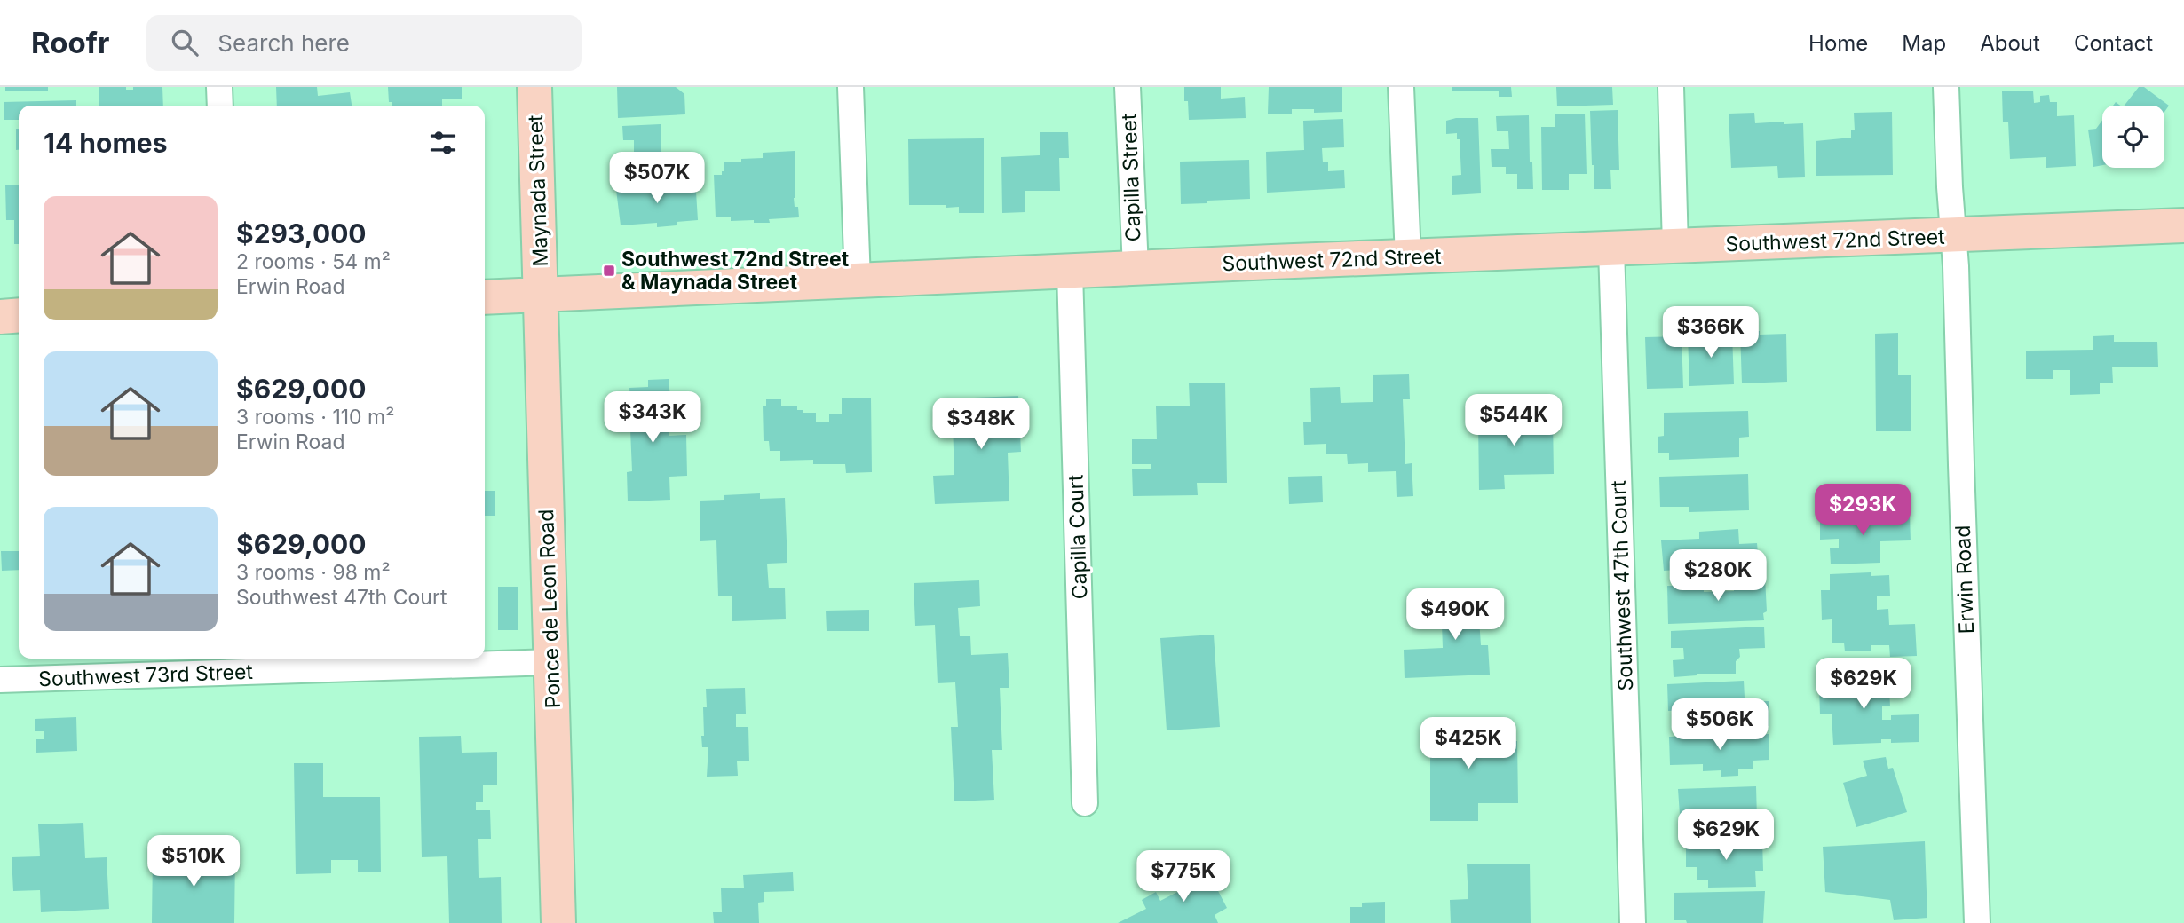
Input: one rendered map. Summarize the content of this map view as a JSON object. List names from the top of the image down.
{
  "streets": {
    "main road": ["Maynada Street", "Southwest 72nd Street", "Ponce de Leon Road"],
    "street": [
      "Capilla Street",
      "Capilla Court",
      "Erwin Road",
      "Southwest 47th Court",
      "Southwest 73rd Street"
    ]
  },
  "crossings": [
    ["Capilla Street", "Southwest 72nd Street"],
    ["Maynada Street", "Southwest 72nd Street"],
    ["Maynada Street", "Ponce de Leon Road"],
    ["Southwest 72nd Street", "Capilla Court"],
    ["Southwest 72nd Street", "Erwin Road"],
    ["Southwest 72nd Street", "Southwest 47th Court"],
    ["Southwest 72nd Street", "Ponce de Leon Road"],
    ["Ponce de Leon Road", "Southwest 73rd Street"]
  ],
  "places": {
    "transit": ["Southwest 72nd Street & Maynada Street"]
  },
  "page": {
    "header": "Roofr",
    "search": "Search here",
    "nav": [
      "Home",
      "Map",
      "About",
      "Contact"
    ],
    "heading": "14 homes",
    "price": [
      "$507K",
      "$366K",
      "$343K",
      "$544K",
      "$348K",
      "$293K",
      "$280K",
      "$490K",
      "$629K",
      "$506K",
      "$425K",
      "$629K",
      "$510K",
      "$775K"
    ],
    "list": [
      {
        "name": "$293,000",
        "note": "2 rooms · 54 m² · Erwin Road"
      },
      {
        "name": "$629,000",
        "note": "3 rooms · 110 m² · Erwin Road"
      },
      {
        "name": "$629,000",
        "note": "3 rooms · 98 m² · Southwest 47th Court"
      }
    ]
  }
}
